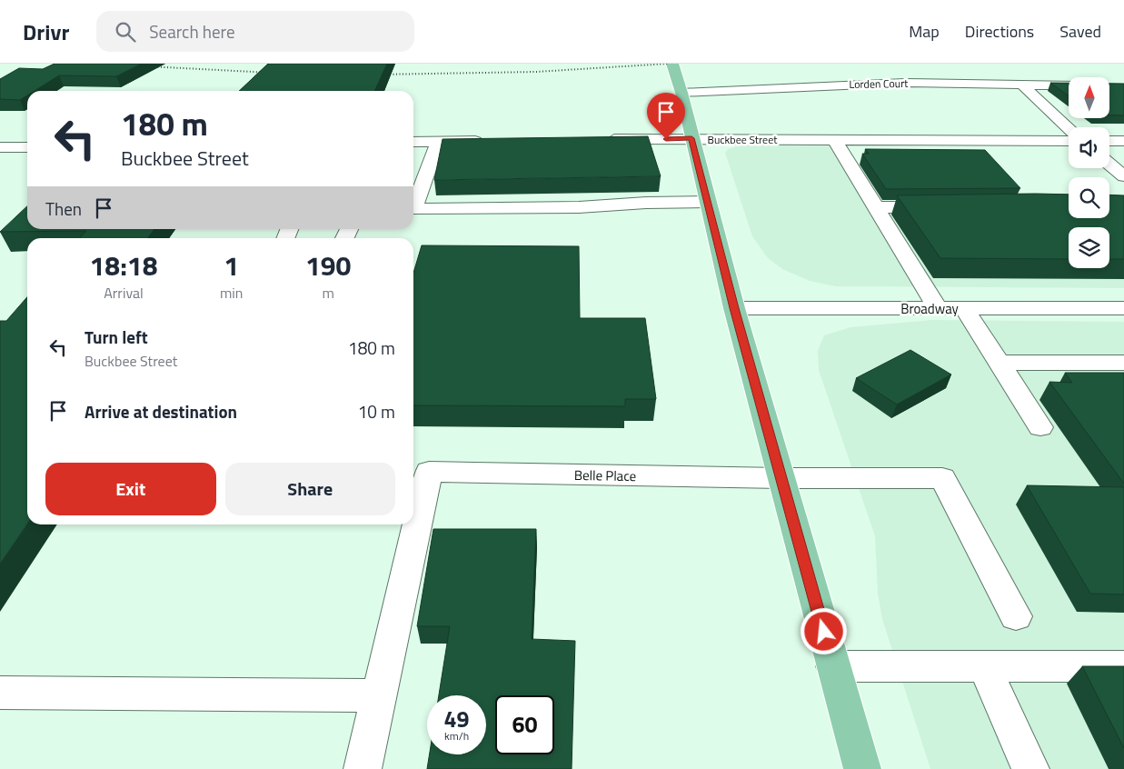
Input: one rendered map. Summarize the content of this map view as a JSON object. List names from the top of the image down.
{
  "streets": {
    "street": [
      "Lorden Court",
      "Buckbee Street",
      "Broadway",
      "Belle Place"
    ]
  },
  "north": "top",
  "page": {
    "header": "Drivr",
    "search": "Search here",
    "nav": ["Map", "Directions", "Saved"],
    "turn": ["180 m", "Buckbee Street"],
    "then": "Then",
    "eta": [
      "18:18",
      "Arrival",
      "1",
      "min",
      "190",
      "m"
    ],
    "list": [
      {
        "name": "Turn left",
        "note": "Buckbee Street",
        "value": "180 m"
      },
      {
        "name": "Arrive at destination",
        "value": "10 m"
      }
    ],
    "buttons": ["Exit", "Share"],
    "speed": "49 km/h",
    "limit": "60"
  }
}
